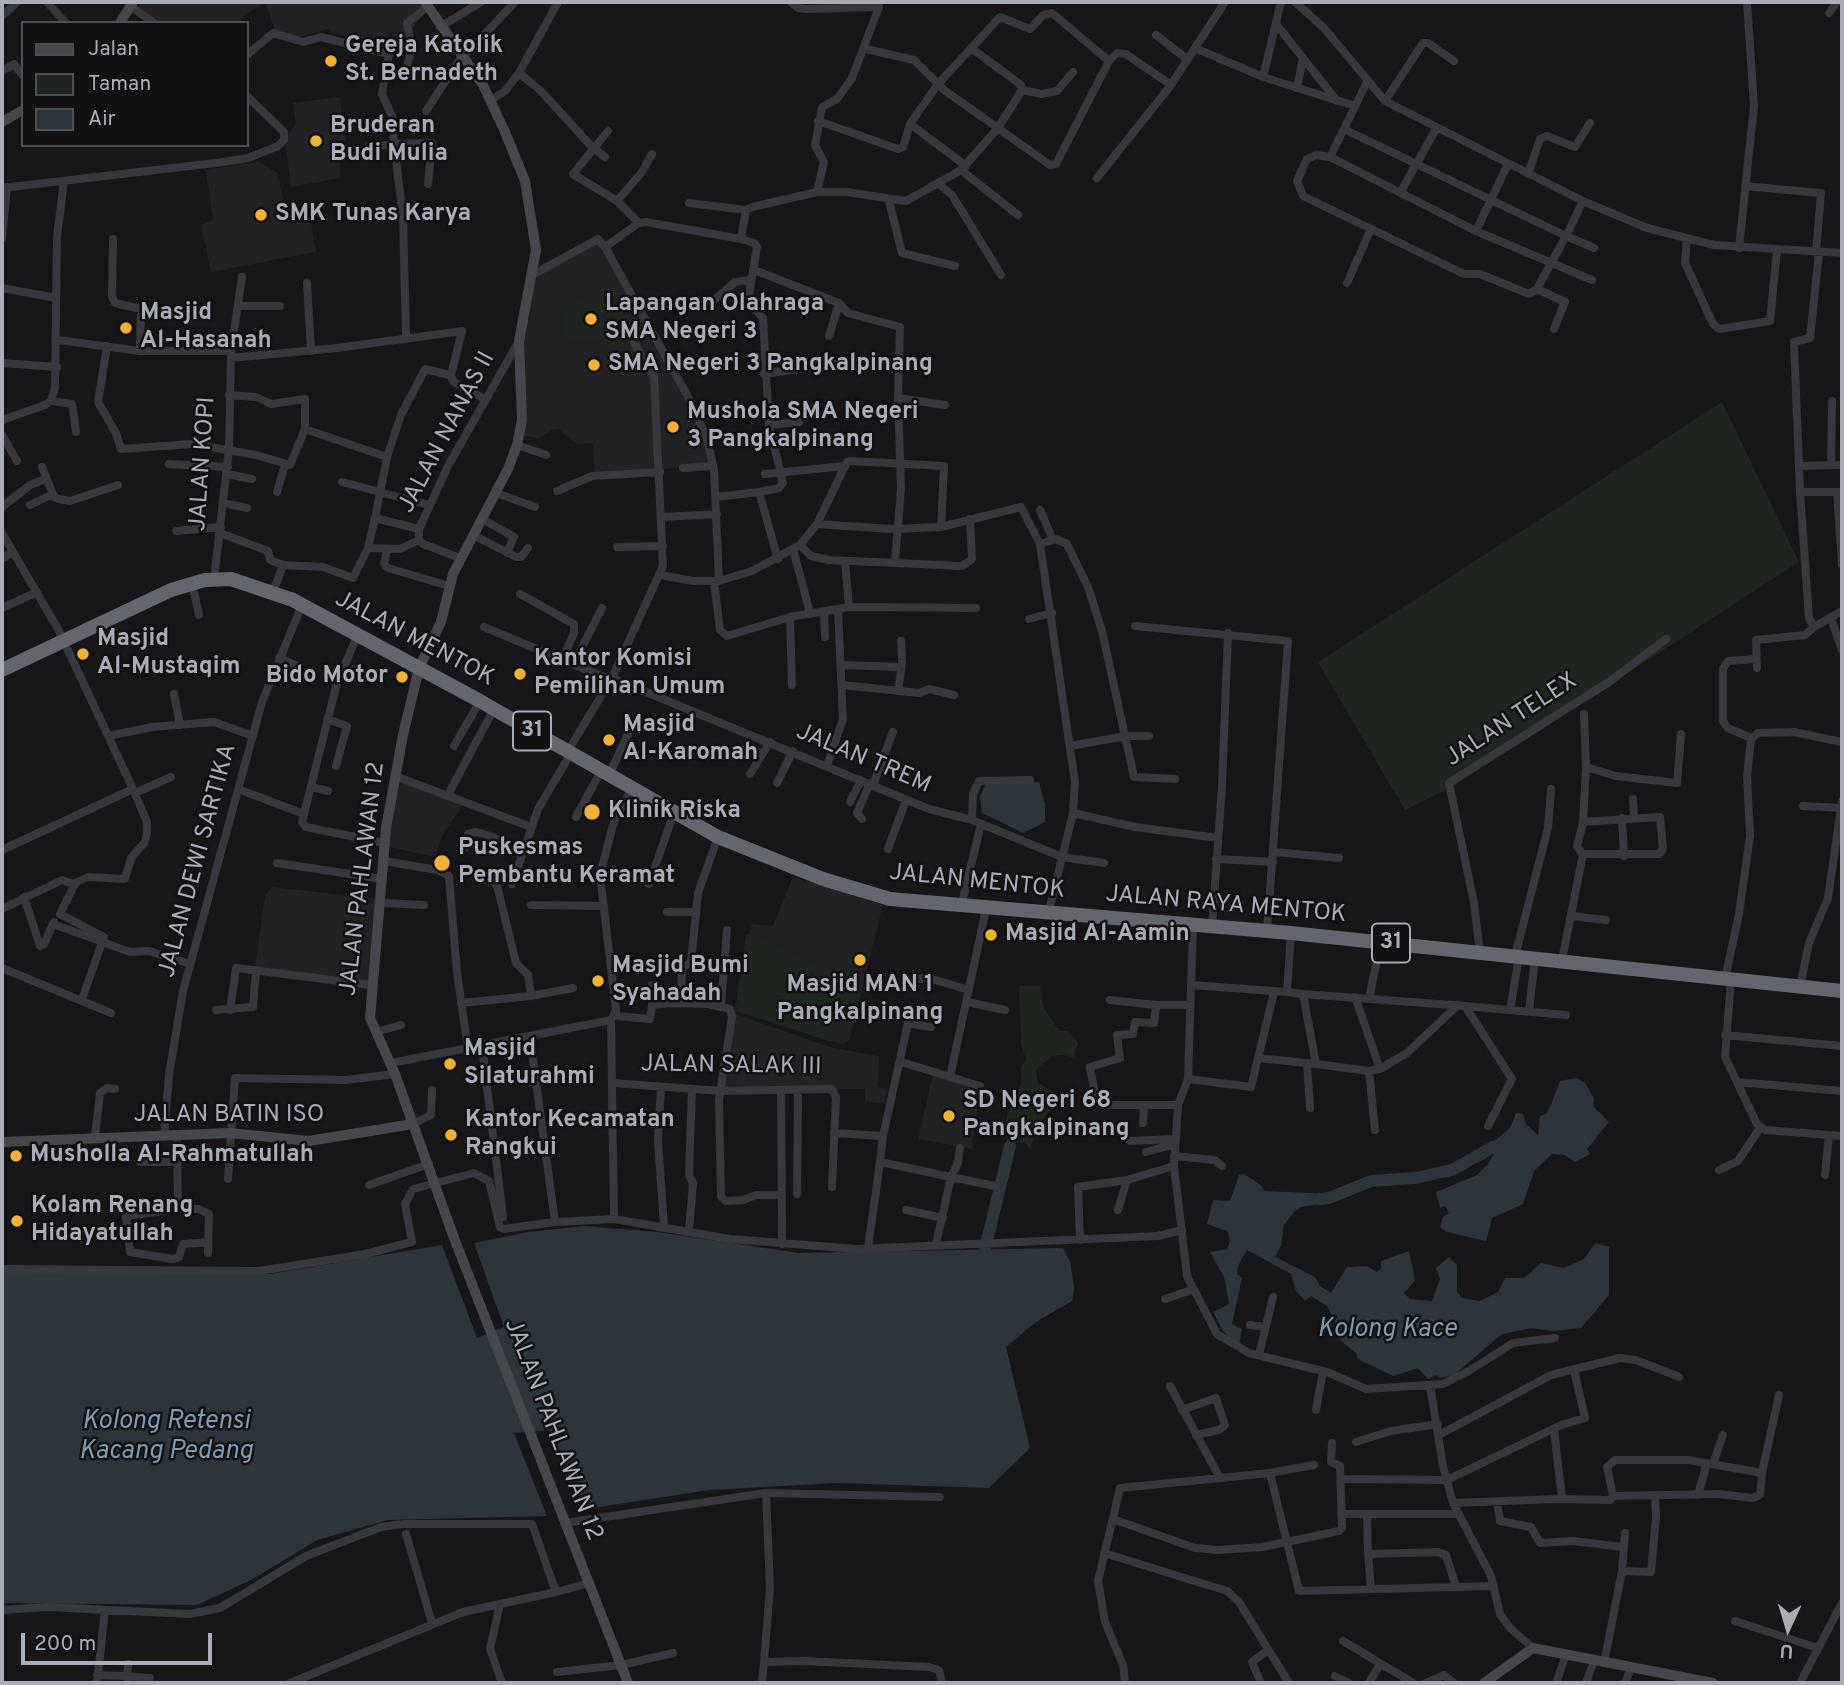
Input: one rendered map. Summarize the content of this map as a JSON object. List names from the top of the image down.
{
  "streets": {
    "highway": ["JALAN MENTOK", "31", "JALAN RAYA MENTOK"],
    "main road": ["JALAN PAHLAWAN 12", "JALAN BATIN ISO"],
    "street": [
      "JALAN NANAS II",
      "JALAN KOPI",
      "JALAN TELEX",
      "JALAN TREM",
      "JALAN DEWI SARTIKA",
      "JALAN SALAK III"
    ]
  },
  "crossings": [
    ["JALAN NANAS II", "JALAN PAHLAWAN 12"],
    ["JALAN KOPI", "JALAN MENTOK"],
    ["JALAN MENTOK", "JALAN DEWI SARTIKA"],
    ["JALAN MENTOK", "JALAN PAHLAWAN 12"],
    ["JALAN MENTOK", "JALAN RAYA MENTOK"],
    ["JALAN TELEX", "JALAN RAYA MENTOK"],
    ["31", "JALAN RAYA MENTOK"],
    ["JALAN DEWI SARTIKA", "JALAN BATIN ISO"],
    ["JALAN PAHLAWAN 12", "JALAN BATIN ISO"]
  ],
  "water": ["Kolong Kace", "Kolong Retensi Kacang Pedang"],
  "places": [
    "Gereja Katolik St. Bernadeth",
    "Bruderan Budi Mulia",
    "SMK Tunas Karya",
    "Lapangan Olahraga SMA Negeri 3",
    "Masjid Al-Hasanah",
    "SMA Negeri 3 Pangkalpinang",
    "Mushola SMA Negeri 3 Pangkalpinang",
    "Masjid Al-Mustaqim",
    "Kantor Komisi Pemilihan Umum",
    "Bido Motor",
    "Masjid Al-Karomah",
    "Klinik Riska",
    "Puskesmas Pembantu Keramat",
    "Masjid Al-Aamin",
    "Masjid MAN 1 Pangkalpinang",
    "Masjid Bumi Syahadah",
    "Masjid Silaturahmi",
    "SD Negeri 68 Pangkalpinang",
    "Kantor Kecamatan Rangkui",
    "Musholla Al-Rahmatullah",
    "Kolam Renang Hidayatullah"
  ],
  "legend": ["Jalan", "Taman", "Air"],
  "scale_bar": "200 m",
  "north": "bottom"
}
